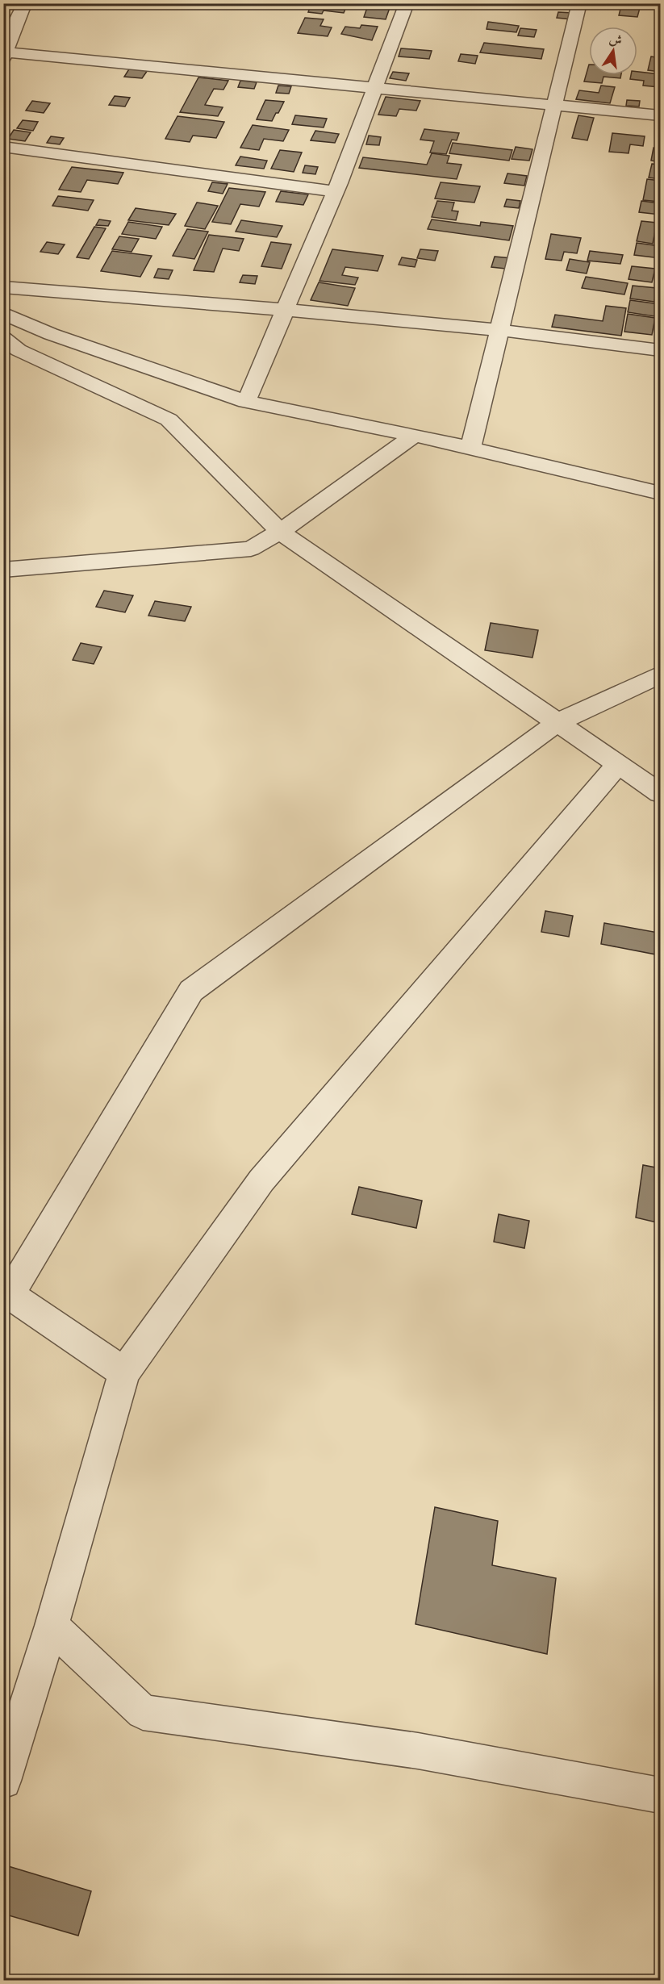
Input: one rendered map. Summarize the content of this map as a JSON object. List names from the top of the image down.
{
  "north": "top"
}
